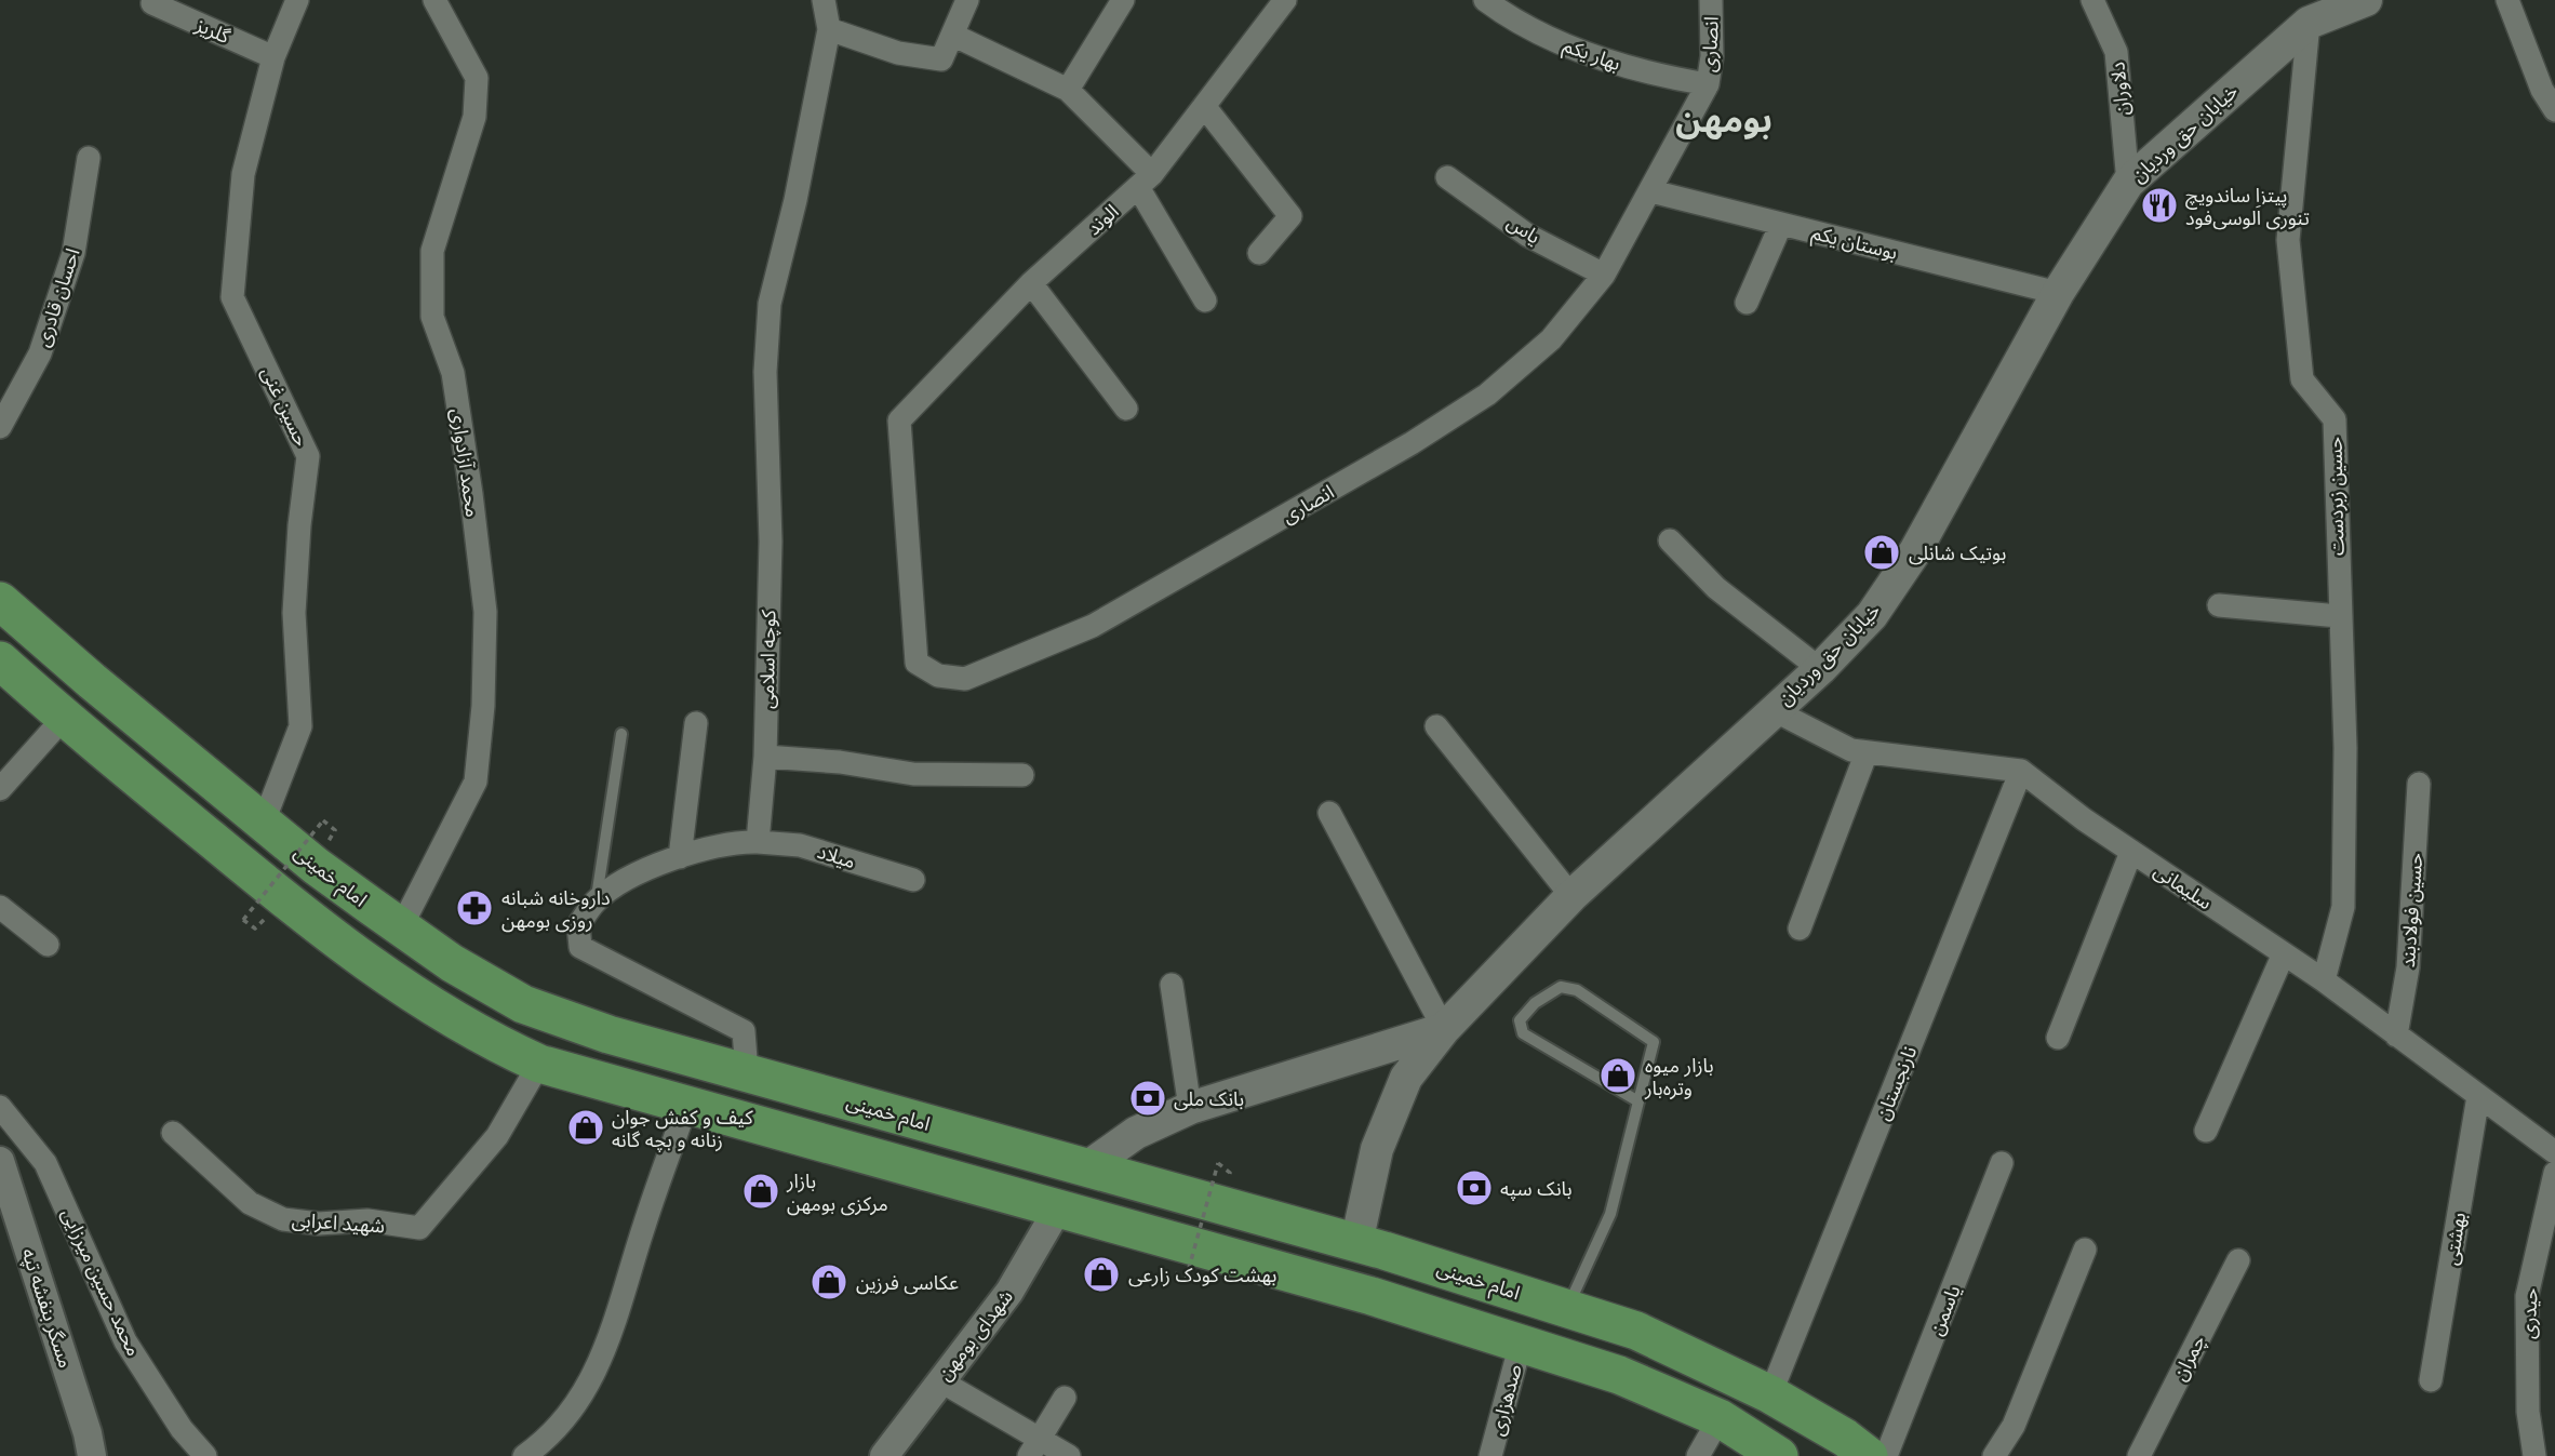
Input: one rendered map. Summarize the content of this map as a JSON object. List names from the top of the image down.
{
  "streets": {
    "highway": ["امام خمینی"],
    "main road": ["خیابان حق وردیان"],
    "street": [
      "گلریز",
      "انصاری",
      "بهار یکم",
      "دلاوران",
      "الوند",
      "یاس",
      "بوستان یکم",
      "احسان قادری",
      "حسین غنی",
      "محمد آزادواری",
      "حسین زبردست",
      "کوچه اسلامی",
      "میلاد",
      "سلیمانی",
      "حسین فولادبند",
      "نارنجستان",
      "شهید اعرابی",
      "بهشتی",
      "محمد حسین میرزایی",
      "مسگر بنفشه تپه",
      "یاسمن",
      "حیدری",
      "شهدای بومهن",
      "چمران",
      "صدهزاری"
    ]
  },
  "crossings": [
    ["گلریز", "حسین غنی"],
    ["انصاری", "بهار یکم"],
    ["انصاری", "الوند"],
    ["انصاری", "یاس"],
    ["انصاری", "بوستان یکم"],
    ["دلاوران", "خیابان حق وردیان"],
    ["خیابان حق وردیان", "بوستان یکم"],
    ["خیابان حق وردیان", "حسین زبردست"],
    ["خیابان حق وردیان", "امام خمینی"],
    ["خیابان حق وردیان", "سلیمانی"],
    ["حسین غنی", "امام خمینی"],
    ["محمد آزادواری", "امام خمینی"],
    ["حسین زبردست", "سلیمانی"],
    ["کوچه اسلامی", "میلاد"],
    ["امام خمینی", "نارنجستان"],
    ["سلیمانی", "حسین فولادبند"],
    ["سلیمانی", "نارنجستان"],
    ["سلیمانی", "بهشتی"]
  ],
  "districts": ["بومهن"],
  "places": {
    "restaurant": ["پیتزا ساندویچ تنوری اَلوسی‌‌فود"],
    "shop": [
      "بوتیک شانلی",
      "بازار میوه وتره‌بار",
      "کیف و کفش جوان زنانه و بچه گانه",
      "بازار مرکزی بومهن",
      "بهشت کودک زارعی",
      "عکاسی فرزین"
    ],
    "pharmacy": ["داروخانه شبانه روزی بومهن"],
    "bank": ["بانک ملی", "بانک سپه"]
  }
}
